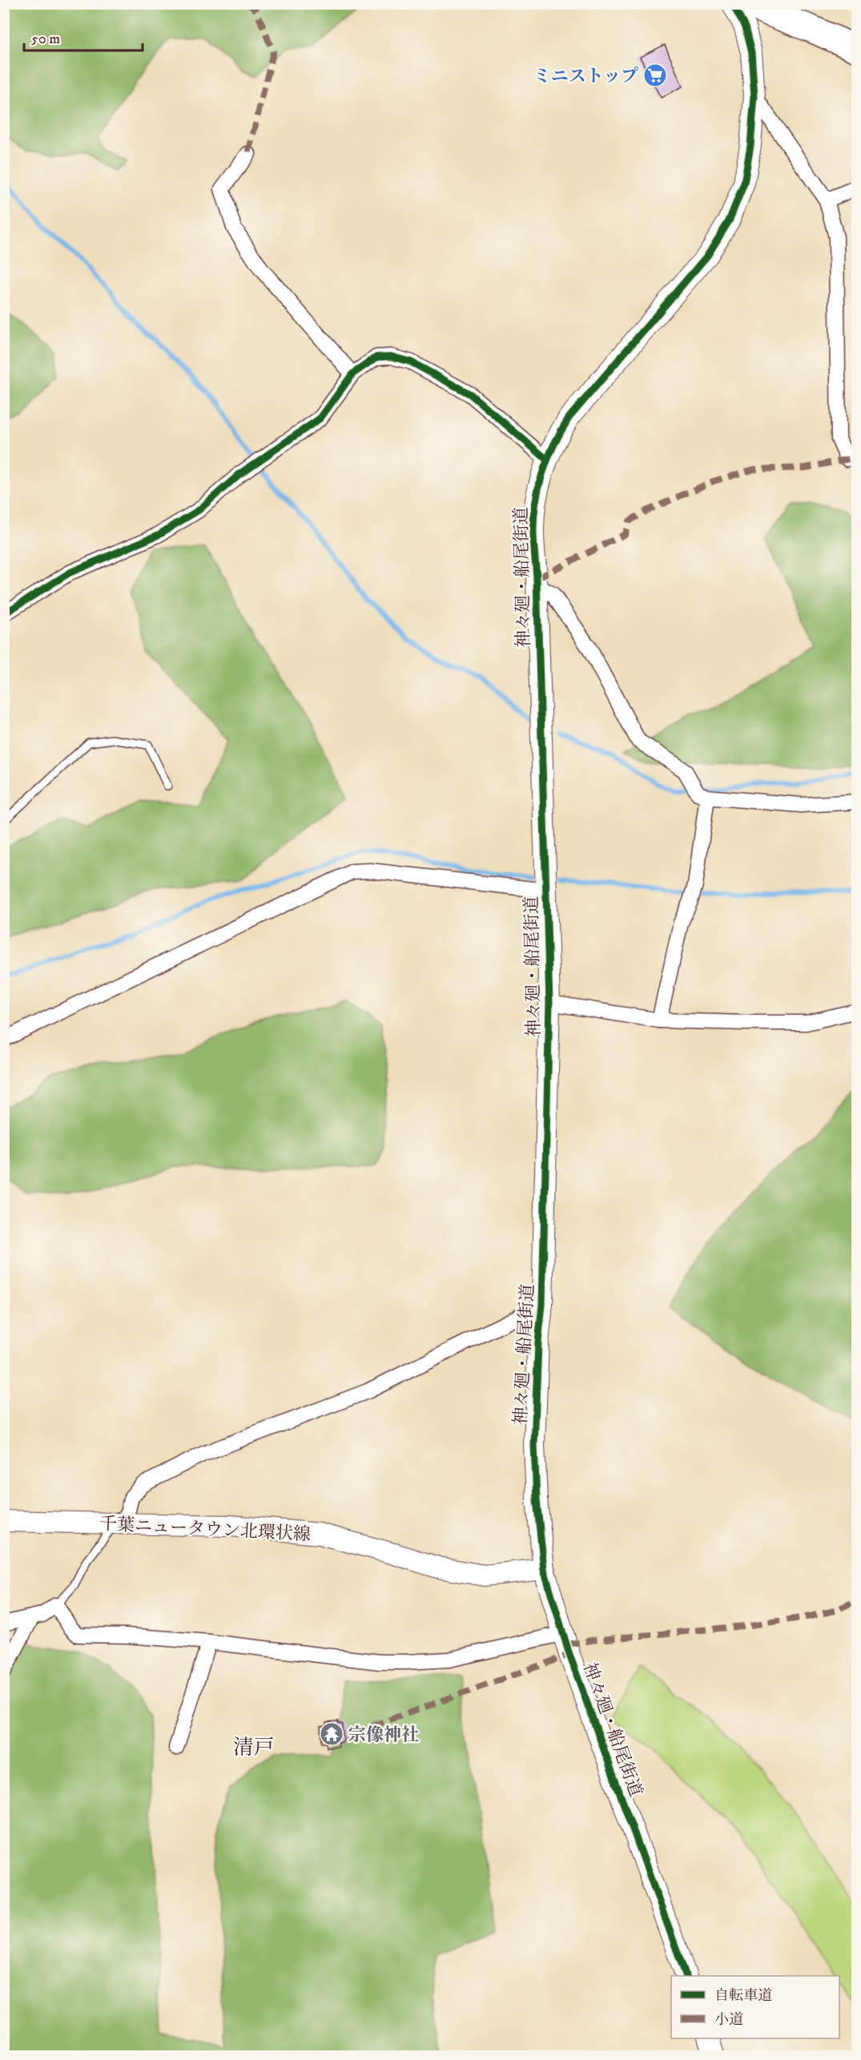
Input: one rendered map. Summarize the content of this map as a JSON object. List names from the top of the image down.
{
  "streets": {
    "street": ["神々廻・船尾街道", "千葉ニュータウン北環状線"]
  },
  "crossings": [
    ["神々廻・船尾街道", "千葉ニュータウン北環状線"]
  ],
  "districts": ["清戸"],
  "places": {
    "supermarket": ["ミニストップ"],
    "temple": ["宗像神社"]
  },
  "legend": ["自転車道", "小道"],
  "scale_bar": "50 m"
}
